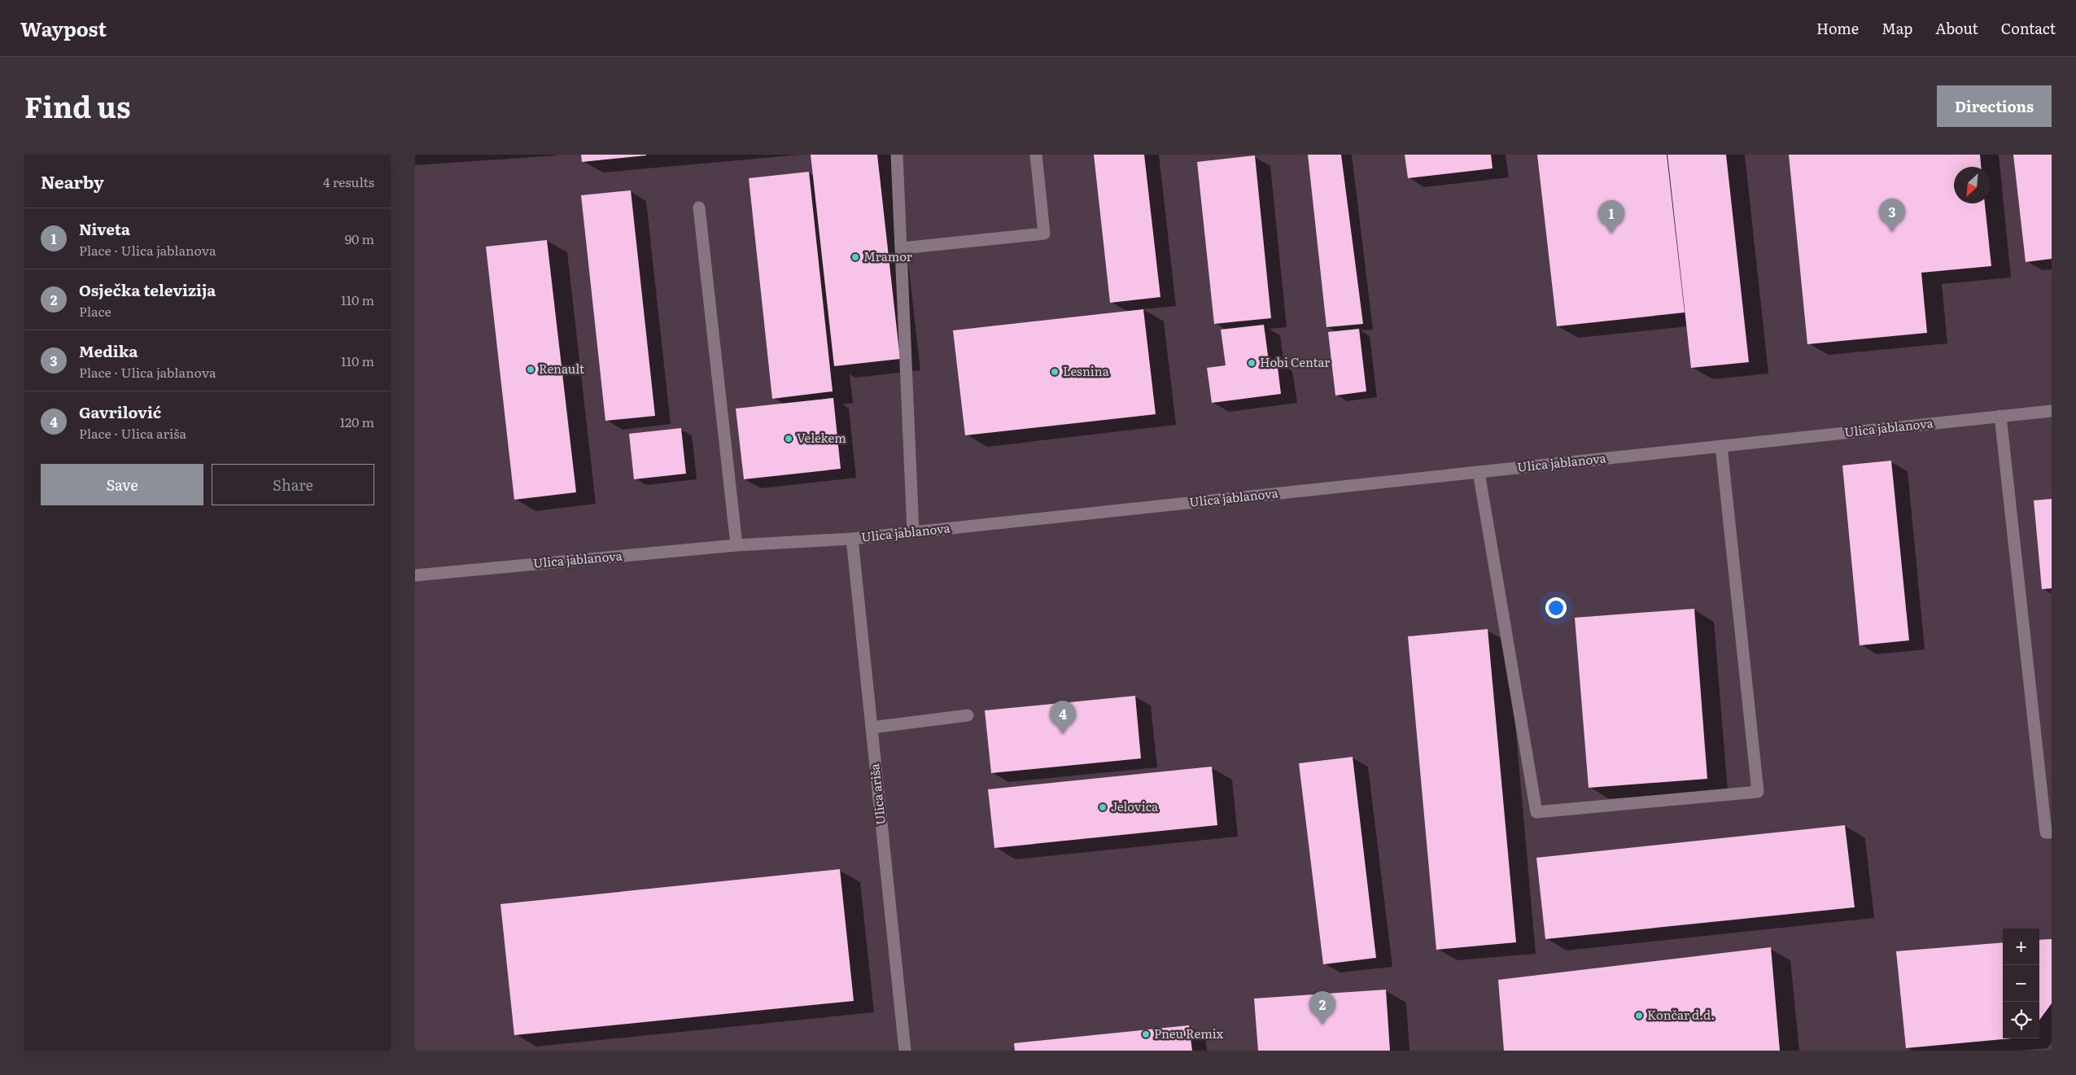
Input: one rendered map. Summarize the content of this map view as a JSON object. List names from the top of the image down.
{
  "streets": {
    "street": ["Ulica jablanova", "Ulica ariša"]
  },
  "crossings": [
    ["Ulica jablanova", "Ulica ariša"]
  ],
  "places": [
    "Mramor",
    "Hobi Centar",
    "Renault",
    "Lesnina",
    "Velekem",
    "Jelovica",
    "Končar d.d.",
    "Pneu Remix"
  ],
  "north": "bottom left",
  "page": {
    "header": "Waypost",
    "nav": [
      "Home",
      "Map",
      "About",
      "Contact"
    ],
    "title": "Find us",
    "buttons": [
      "Directions",
      ["Save", "Share"]
    ],
    "heading": ["Nearby", "4 results"],
    "pins": [
      "3",
      "1",
      "4",
      "2"
    ],
    "list": [
      {
        "mark": "1",
        "name": "Niveta",
        "note": "Place · Ulica jablanova",
        "value": "90 m"
      },
      {
        "mark": "2",
        "name": "Osječka televizija",
        "note": "Place",
        "value": "110 m"
      },
      {
        "mark": "3",
        "name": "Medika",
        "note": "Place · Ulica jablanova",
        "value": "110 m"
      },
      {
        "mark": "4",
        "name": "Gavrilović",
        "note": "Place · Ulica ariša",
        "value": "120 m"
      }
    ],
    "map_buttons": ["+", "−"]
  }
}
